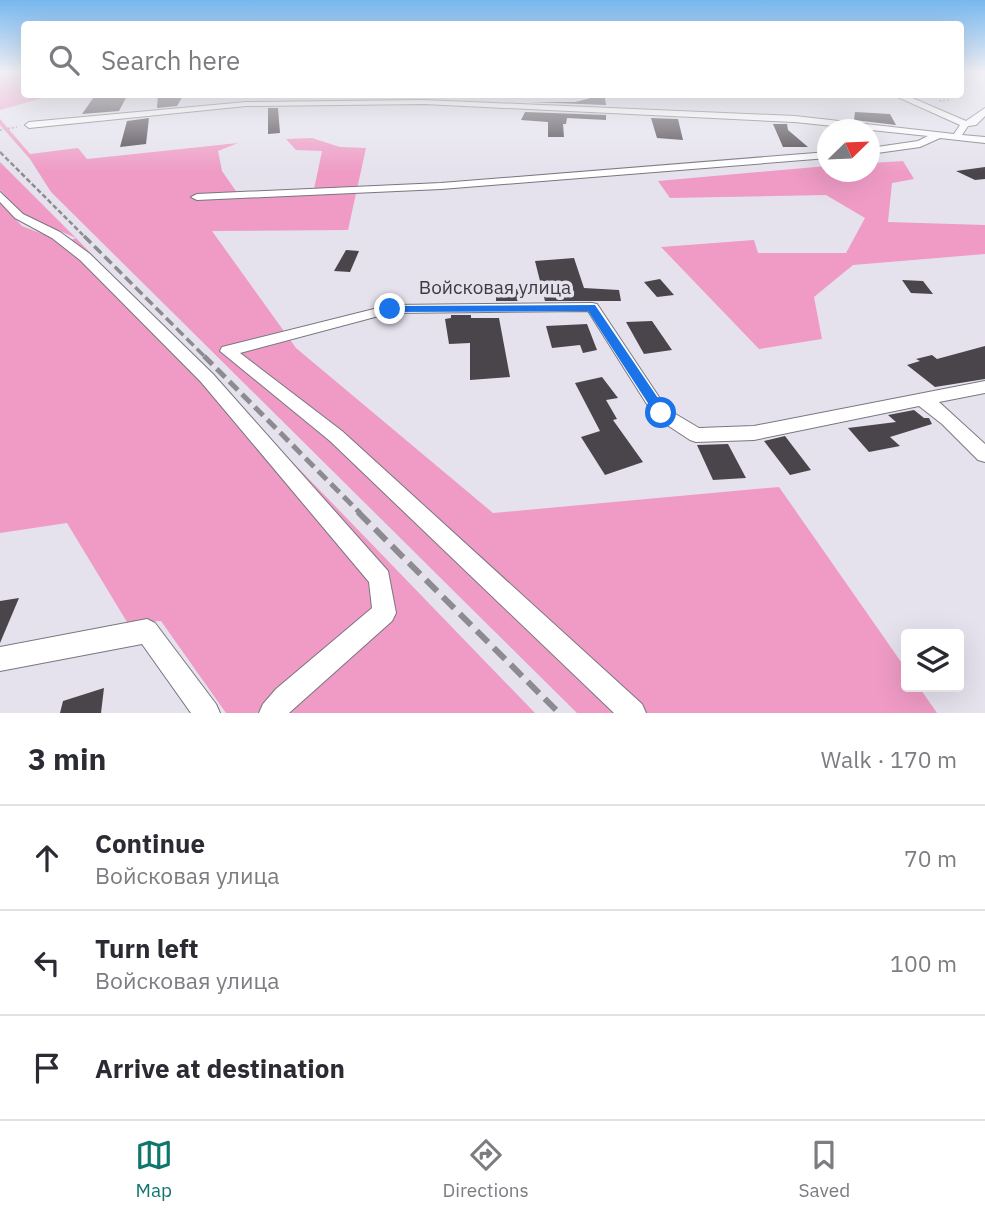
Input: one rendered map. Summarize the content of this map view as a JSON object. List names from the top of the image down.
{
  "streets": {
    "street": ["Войсковая улица"]
  },
  "north": "top right",
  "page": {
    "search": "Search here",
    "heading": ["3 min", "Walk · 170 m"],
    "list": [
      ["Continue", "Войсковая улица", "70 m"],
      ["Turn left", "Войсковая улица", "100 m"],
      "Arrive at destination"
    ],
    "nav": ["Map", "Directions", "Saved"]
  }
}
